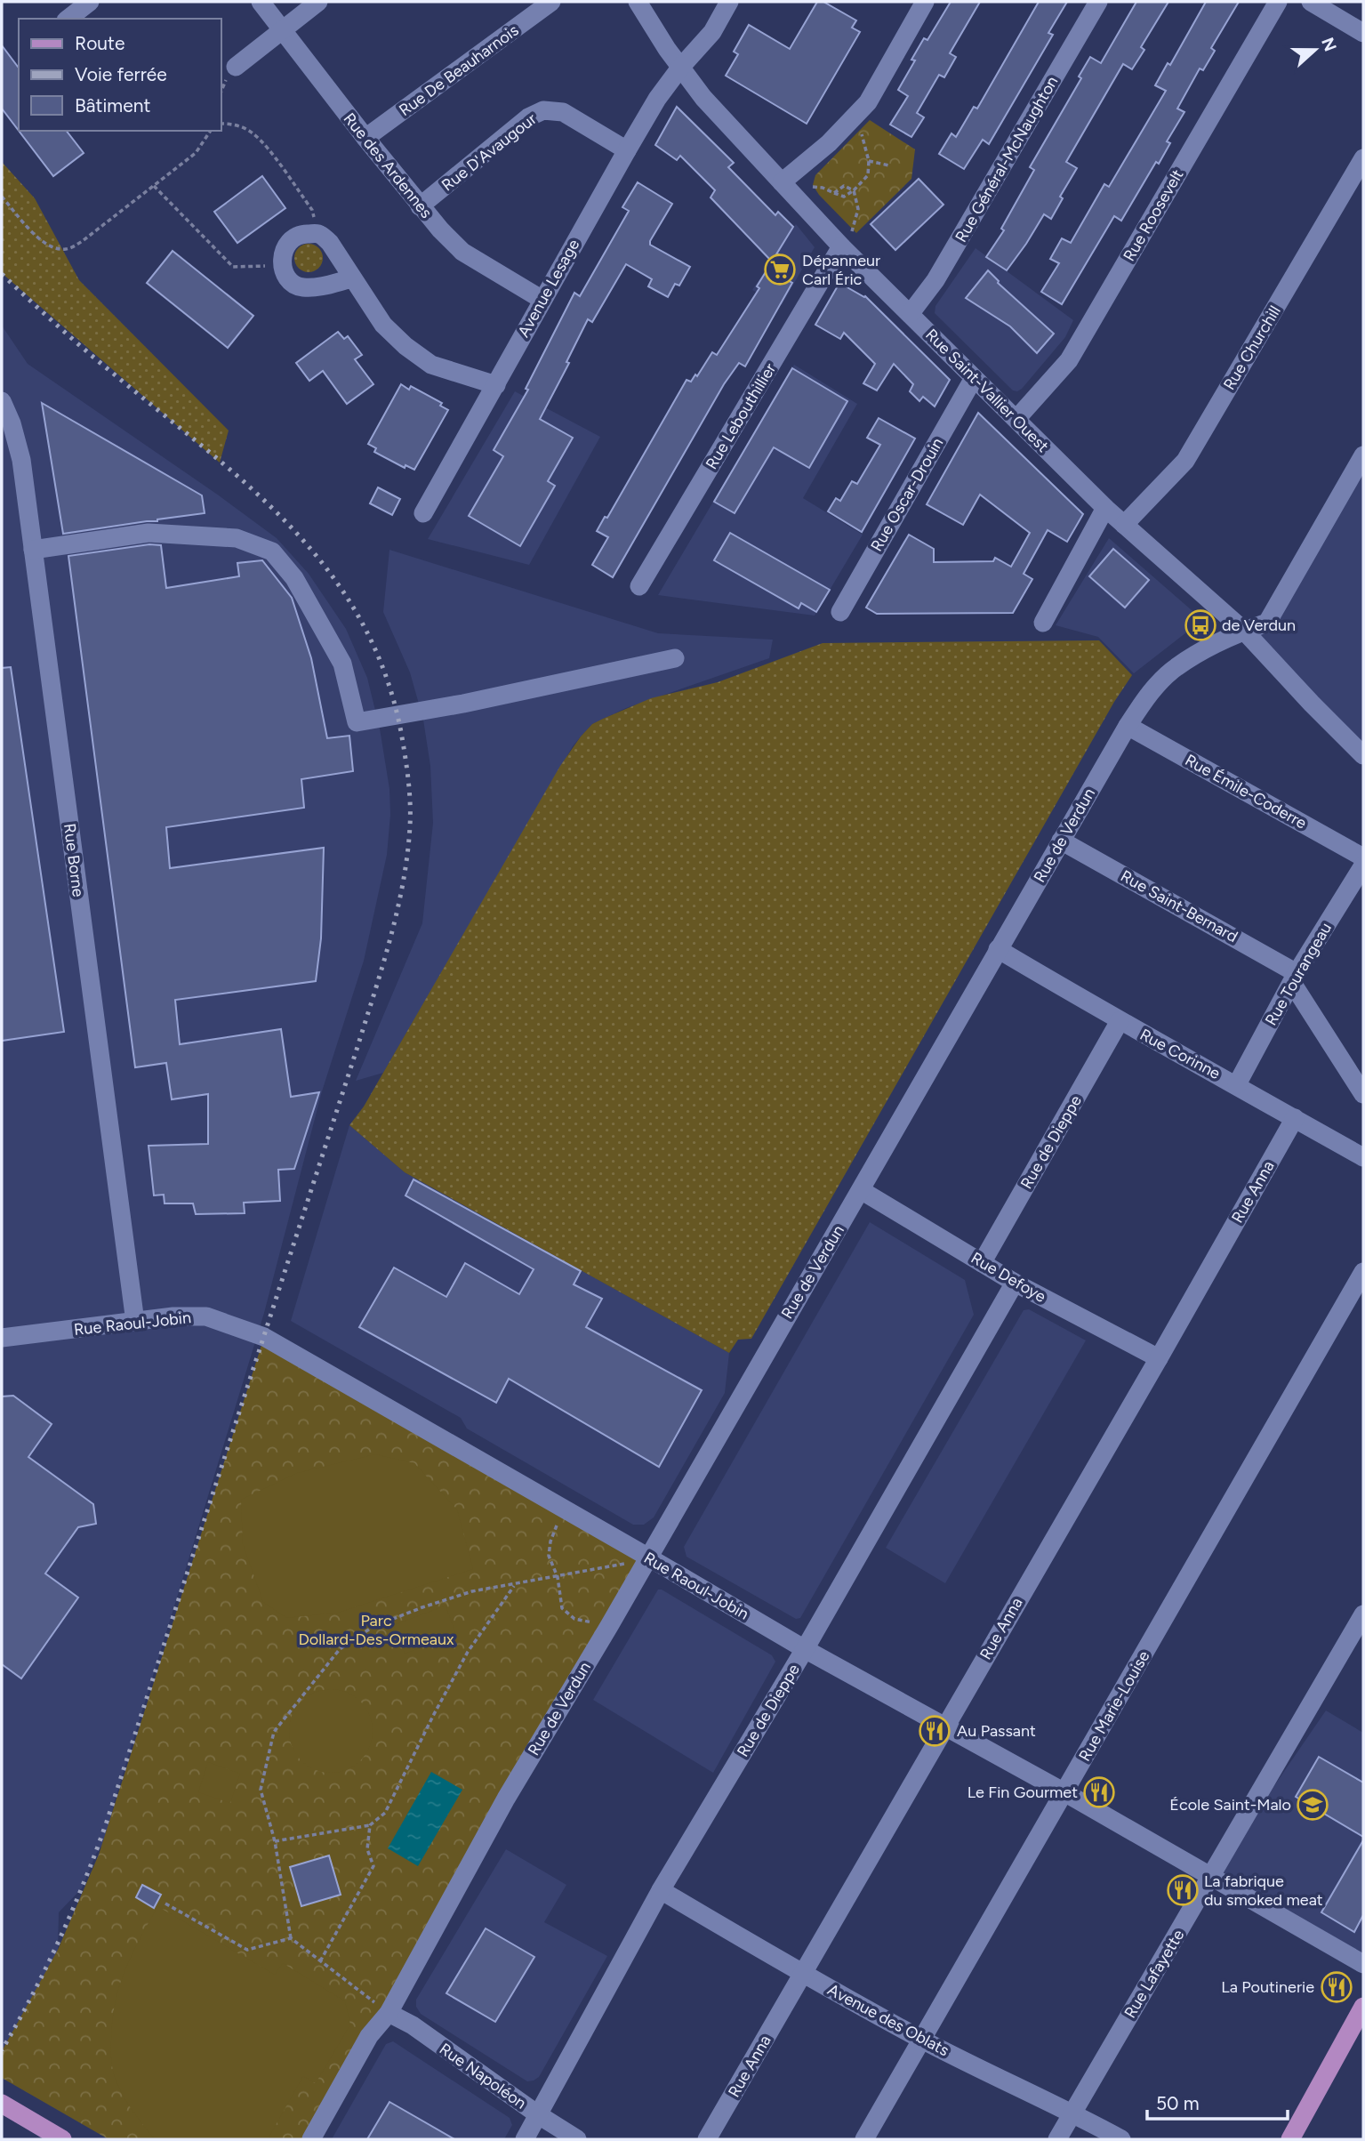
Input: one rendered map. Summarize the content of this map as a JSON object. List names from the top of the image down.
{
  "streets": {
    "street": [
      "Rue De Beauharnois",
      "Rue D'Avaugour",
      "Rue Général-McNaughton",
      "Rue des Ardennes",
      "Rue Roosevelt",
      "Avenue Lesage",
      "Rue Churchill",
      "Rue Saint-Vallier Ouest",
      "Rue Lebouthillier",
      "Rue Oscar-Drouin",
      "Rue Émile-Coderre",
      "Rue de Verdun",
      "Rue Borne",
      "Rue Saint-Bernard",
      "Rue Tourangeau",
      "Rue Corinne",
      "Rue de Dieppe",
      "Rue Anna",
      "Rue Defoye",
      "Rue Raoul-Jobin",
      "Rue Marie-Louise",
      "Rue Lafayette",
      "Avenue des Oblats",
      "Rue Napoléon"
    ]
  },
  "crossings": [
    ["Rue De Beauharnois", "Rue des Ardennes"],
    ["Rue D'Avaugour", "Rue des Ardennes"],
    ["Rue D'Avaugour", "Avenue Lesage"],
    ["Rue Général-McNaughton", "Rue Saint-Vallier Ouest"],
    ["Rue des Ardennes", "Avenue Lesage"],
    ["Rue Roosevelt", "Rue Saint-Vallier Ouest"],
    ["Avenue Lesage", "Rue Saint-Vallier Ouest"],
    ["Rue Churchill", "Rue Saint-Vallier Ouest"],
    ["Rue Saint-Vallier Ouest", "Rue Lebouthillier"],
    ["Rue Saint-Vallier Ouest", "Rue Oscar-Drouin"],
    ["Rue Saint-Vallier Ouest", "Rue de Verdun"],
    ["Rue Émile-Coderre", "Rue de Verdun"],
    ["Rue de Verdun", "Rue Saint-Bernard"],
    ["Rue de Verdun", "Rue Corinne"],
    ["Rue de Verdun", "Rue Defoye"],
    ["Rue de Verdun", "Rue Raoul-Jobin"],
    ["Rue de Verdun", "Rue Napoléon"],
    ["Rue Borne", "Rue Raoul-Jobin"],
    ["Rue Saint-Bernard", "Rue Tourangeau"],
    ["Rue Tourangeau", "Rue Corinne"],
    ["Rue Corinne", "Rue de Dieppe"],
    ["Rue Corinne", "Rue Anna"],
    ["Rue de Dieppe", "Rue Defoye"],
    ["Rue de Dieppe", "Rue Raoul-Jobin"],
    ["Rue de Dieppe", "Avenue des Oblats"],
    ["Rue de Dieppe", "Rue Napoléon"],
    ["Rue Anna", "Rue Defoye"],
    ["Rue Anna", "Rue Raoul-Jobin"],
    ["Rue Anna", "Avenue des Oblats"],
    ["Rue Raoul-Jobin", "Rue Marie-Louise"],
    ["Rue Raoul-Jobin", "Rue Lafayette"],
    ["Rue Marie-Louise", "Avenue des Oblats"],
    ["Rue Lafayette", "Avenue des Oblats"]
  ],
  "parks": ["Parc Dollard-Des-Ormeaux"],
  "places": {
    "supermarket": ["Dépanneur Carl Éric"],
    "bus stop": ["de Verdun"],
    "restaurant": [
      "Au Passant",
      "Le Fin Gourmet",
      "La fabrique du smoked meat",
      "La Poutinerie"
    ],
    "school or university": ["École Saint-Malo"]
  },
  "legend": ["Route", "Voie ferrée", "Bâtiment"],
  "scale_bar": "50 m",
  "north": "right"
}
